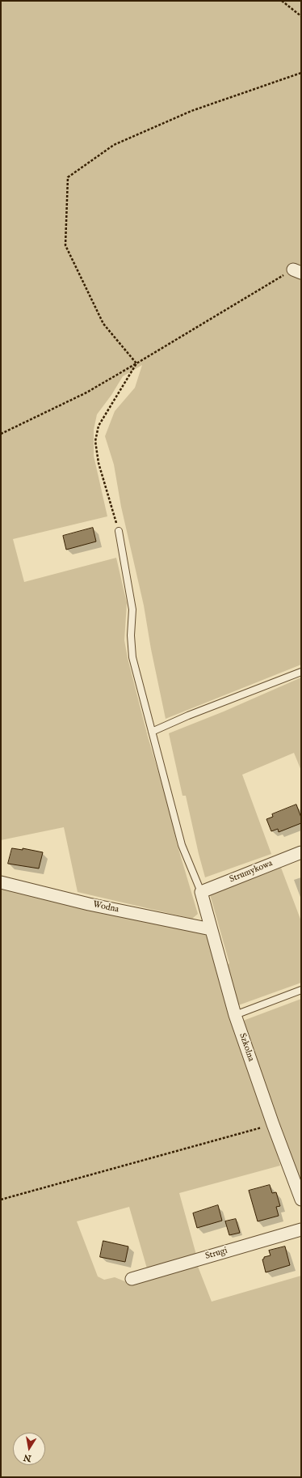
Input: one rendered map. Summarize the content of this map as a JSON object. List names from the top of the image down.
{
  "streets": {
    "street": [
      "Strumykowa",
      "Wodna",
      "Szkolna",
      "Strugi"
    ]
  },
  "crossings": [
    ["Strumykowa", "Szkolna"],
    ["Wodna", "Szkolna"]
  ],
  "north": "bottom"
}
